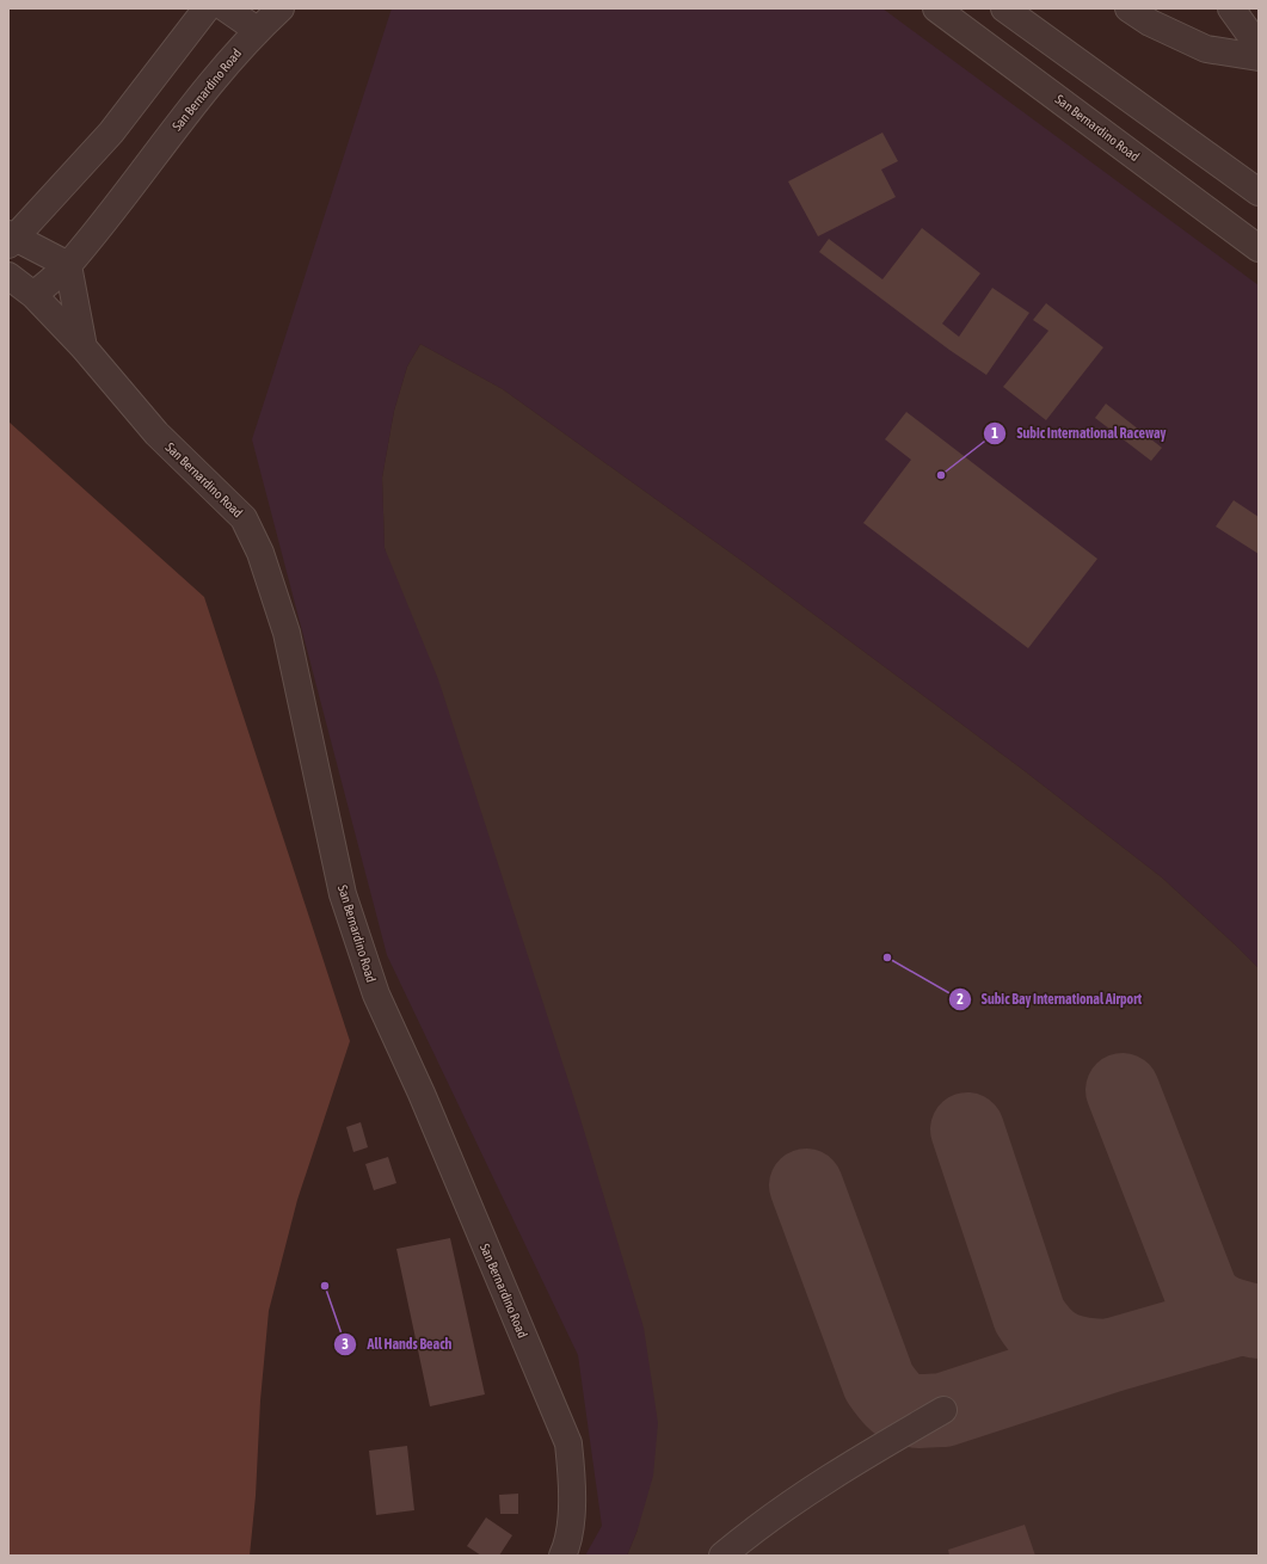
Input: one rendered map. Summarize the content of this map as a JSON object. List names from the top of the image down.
{
  "streets": {
    "street": ["San Bernardino Road"]
  },
  "places": ["Subic International Raceway", "Subic Bay International Airport", "All Hands Beach"]
}
